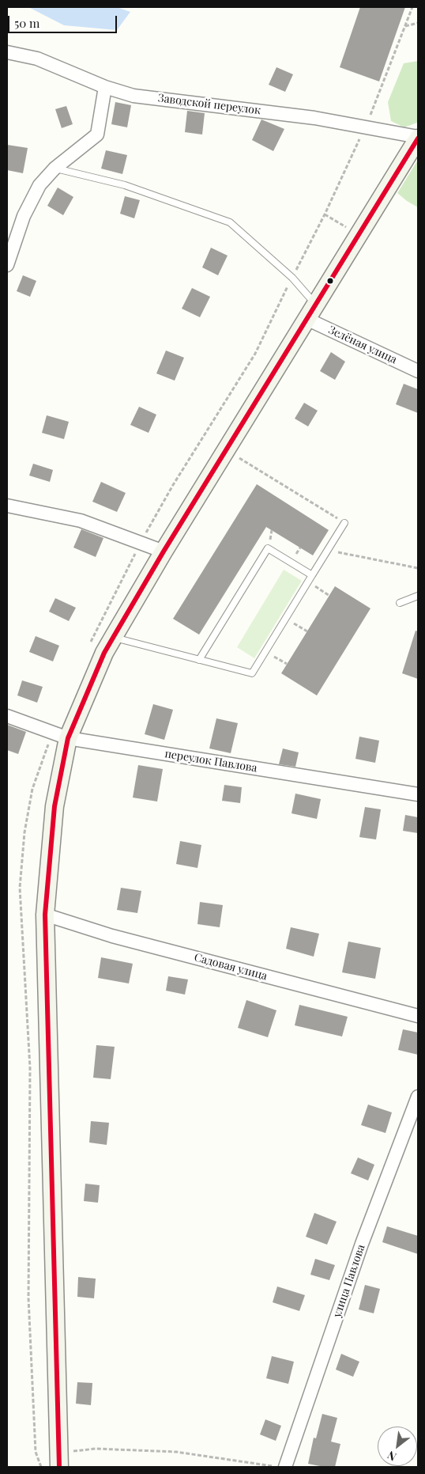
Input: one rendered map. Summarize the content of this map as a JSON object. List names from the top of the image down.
{
  "streets": {
    "street": [
      "Заводской переулок",
      "Зелёная улица",
      "переулок Павлова",
      "Садовая улица",
      "улица Павлова"
    ]
  },
  "scale_bar": "50 m",
  "north": "bottom left"
}
